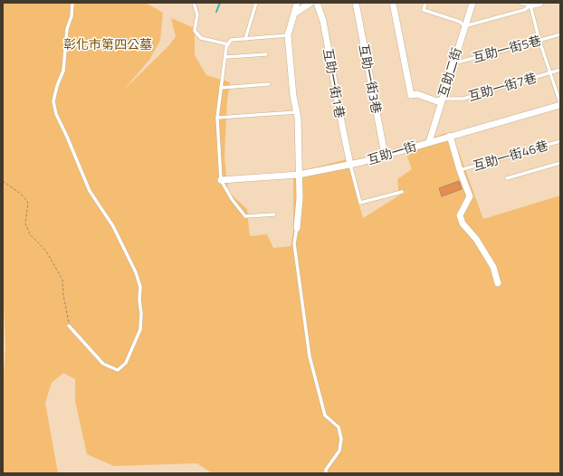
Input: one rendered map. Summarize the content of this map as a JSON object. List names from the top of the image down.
{
  "streets": {
    "street": [
      "互助二街",
      "互助一街3巷",
      "互助一街1巷",
      "互助一街"
    ],
    "lane": ["互助一街5巷", "互助一街7巷", "互助一街46巷"]
  },
  "crossings": [
    ["互助一街5巷", "互助二街"],
    ["互助二街", "互助一街7巷"],
    ["互助二街", "互助一街"],
    ["互助一街3巷", "互助一街"],
    ["互助一街1巷", "互助一街"]
  ],
  "parks": ["彰化市第四公墓"]
}
